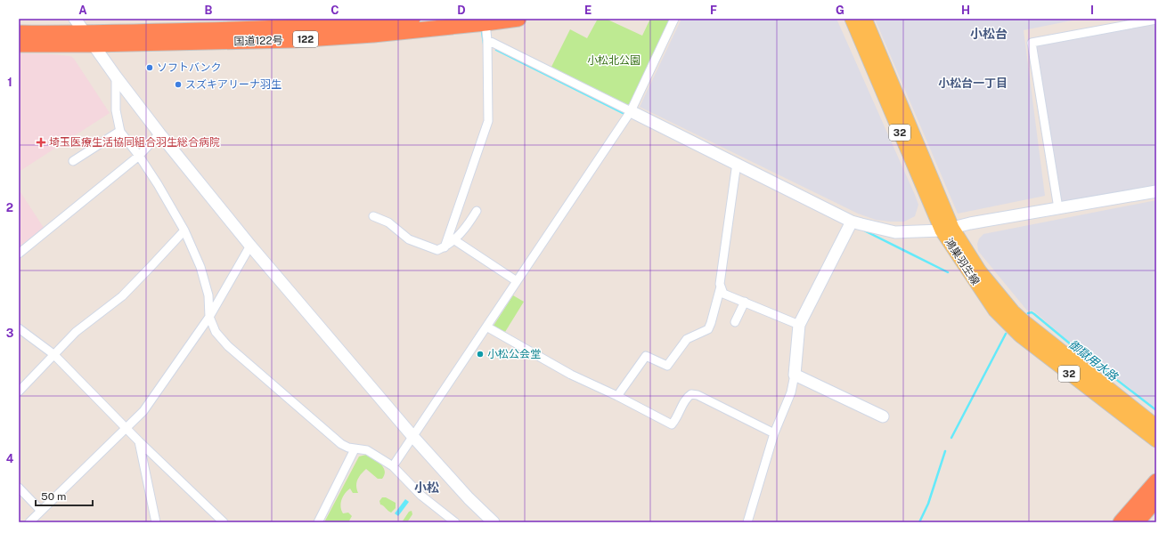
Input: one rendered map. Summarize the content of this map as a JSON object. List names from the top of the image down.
{
  "streets": {
    "highway": ["122", "国道122号"],
    "main road": ["32", "鴻巣羽生線"]
  },
  "districts": ["小松台", "小松台一丁目", "小松"],
  "water": ["御獄用水路"],
  "parks": ["小松北公園"],
  "places": {
    "other": ["ソフトバンク", "スズキアリーナ羽生", "小松公会堂"],
    "health": ["埼玉医療生活協同組合羽生総合病院"]
  },
  "scale_bar": "50 m",
  "grid": {
    "columns": [
      "A",
      "B",
      "C",
      "D",
      "E",
      "F",
      "G",
      "H",
      "I"
    ],
    "rows": [
      "1",
      "2",
      "3",
      "4"
    ]
  }
}
